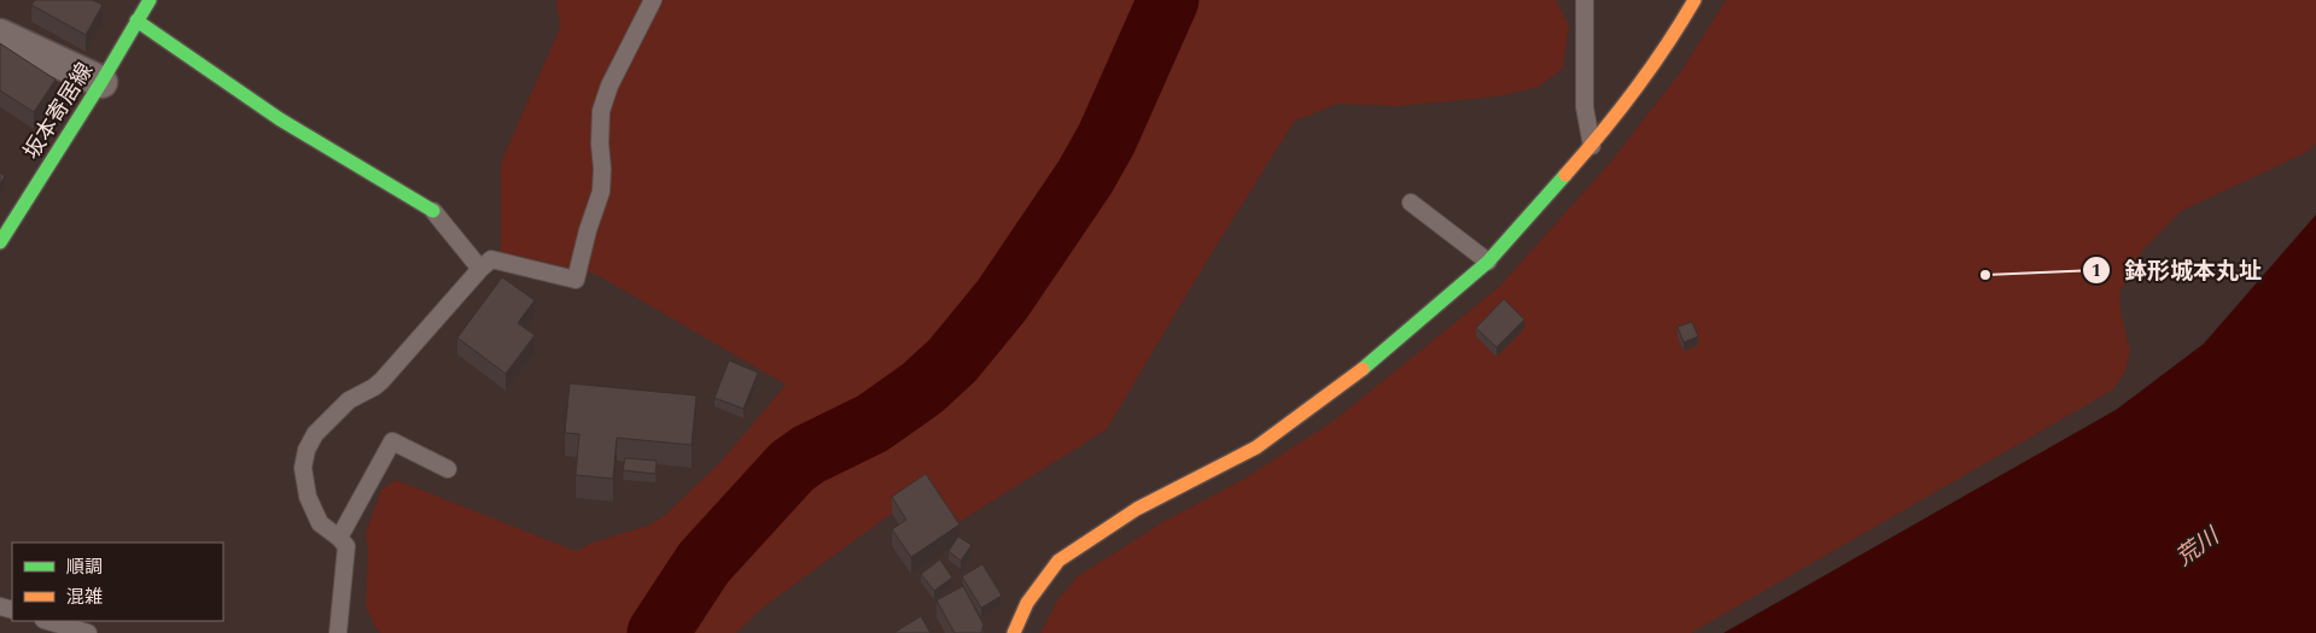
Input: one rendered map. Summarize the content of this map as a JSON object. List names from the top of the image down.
{
  "streets": {
    "street": ["坂本寄居線"]
  },
  "water": ["荒川"],
  "places": ["鉢形城本丸址"],
  "legend": ["順調", "混雑"]
}
